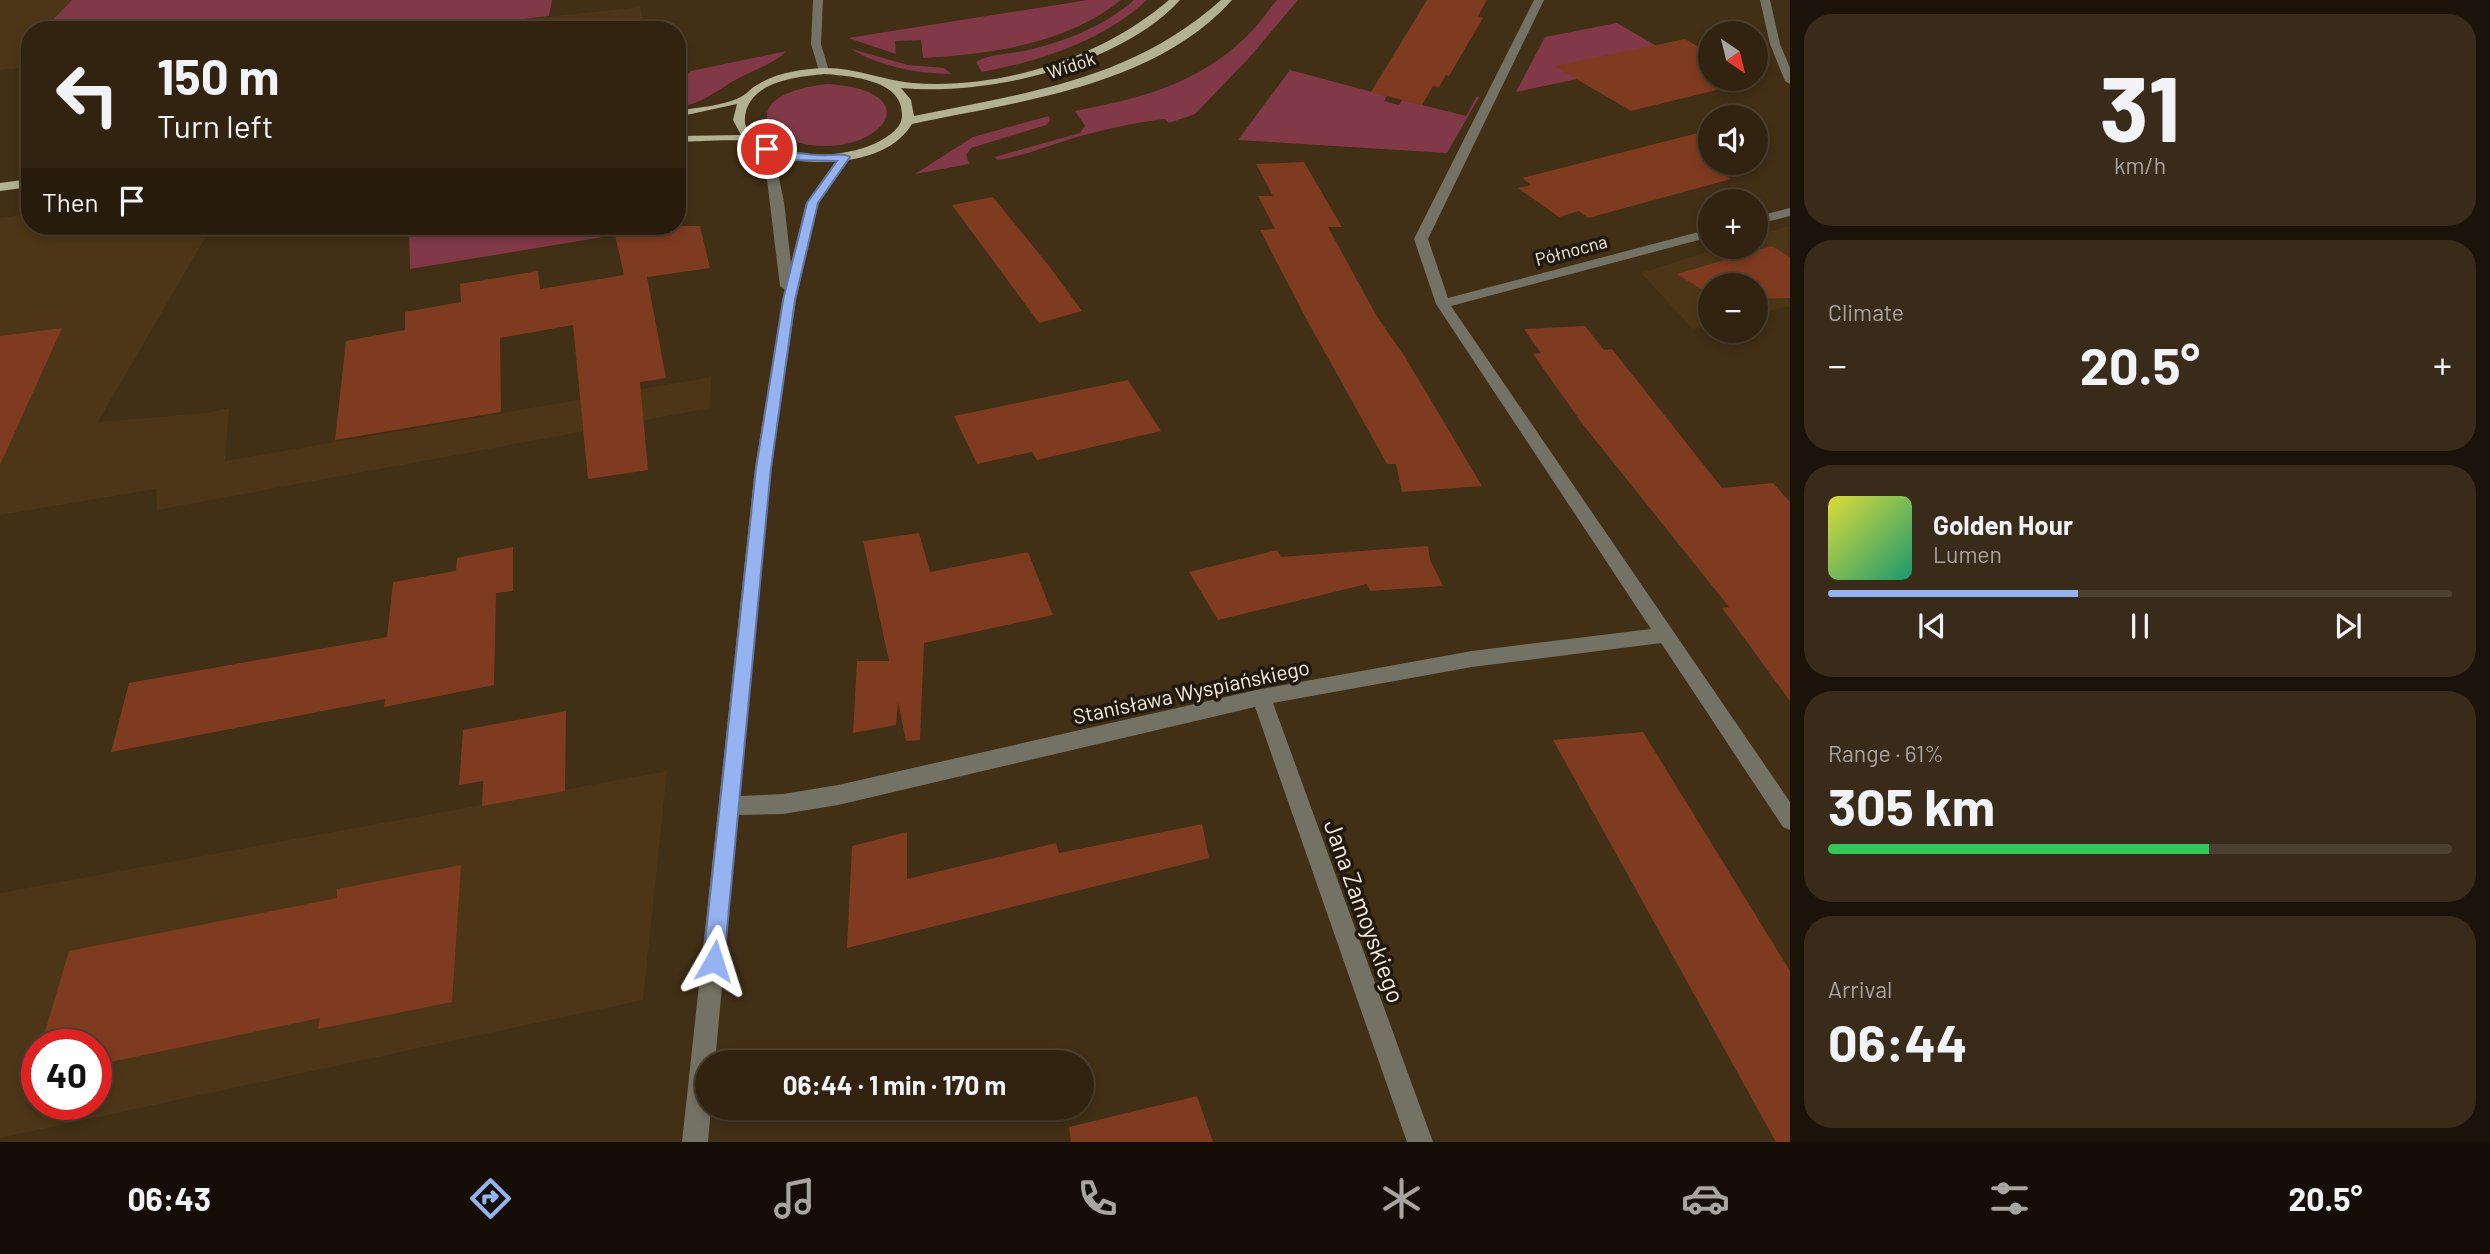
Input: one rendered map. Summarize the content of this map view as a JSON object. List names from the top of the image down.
{
  "streets": {
    "main road": ["Widok"],
    "street": ["Północna", "Stanisława Wyspiańskiego", "Jana Zamoyskiego"]
  },
  "crossings": [
    ["Stanisława Wyspiańskiego", "Jana Zamoyskiego"]
  ],
  "north": "bottom right",
  "page": {
    "tile": [
      ["31", "km/h"],
      "Climate",
      ["Range · 61%", "305 km"],
      ["Arrival", "06:44"]
    ],
    "map_buttons": ["+", "−"],
    "turn": ["150 m", "Turn left"],
    "then": "Then",
    "heat": ["−", "20.5°", "+"],
    "song": ["Golden Hour", "Lumen"],
    "limit": "40",
    "trip": "06:44 · 1 min · 170 m",
    "tabs": ["06:43", "20.5°"]
  }
}
